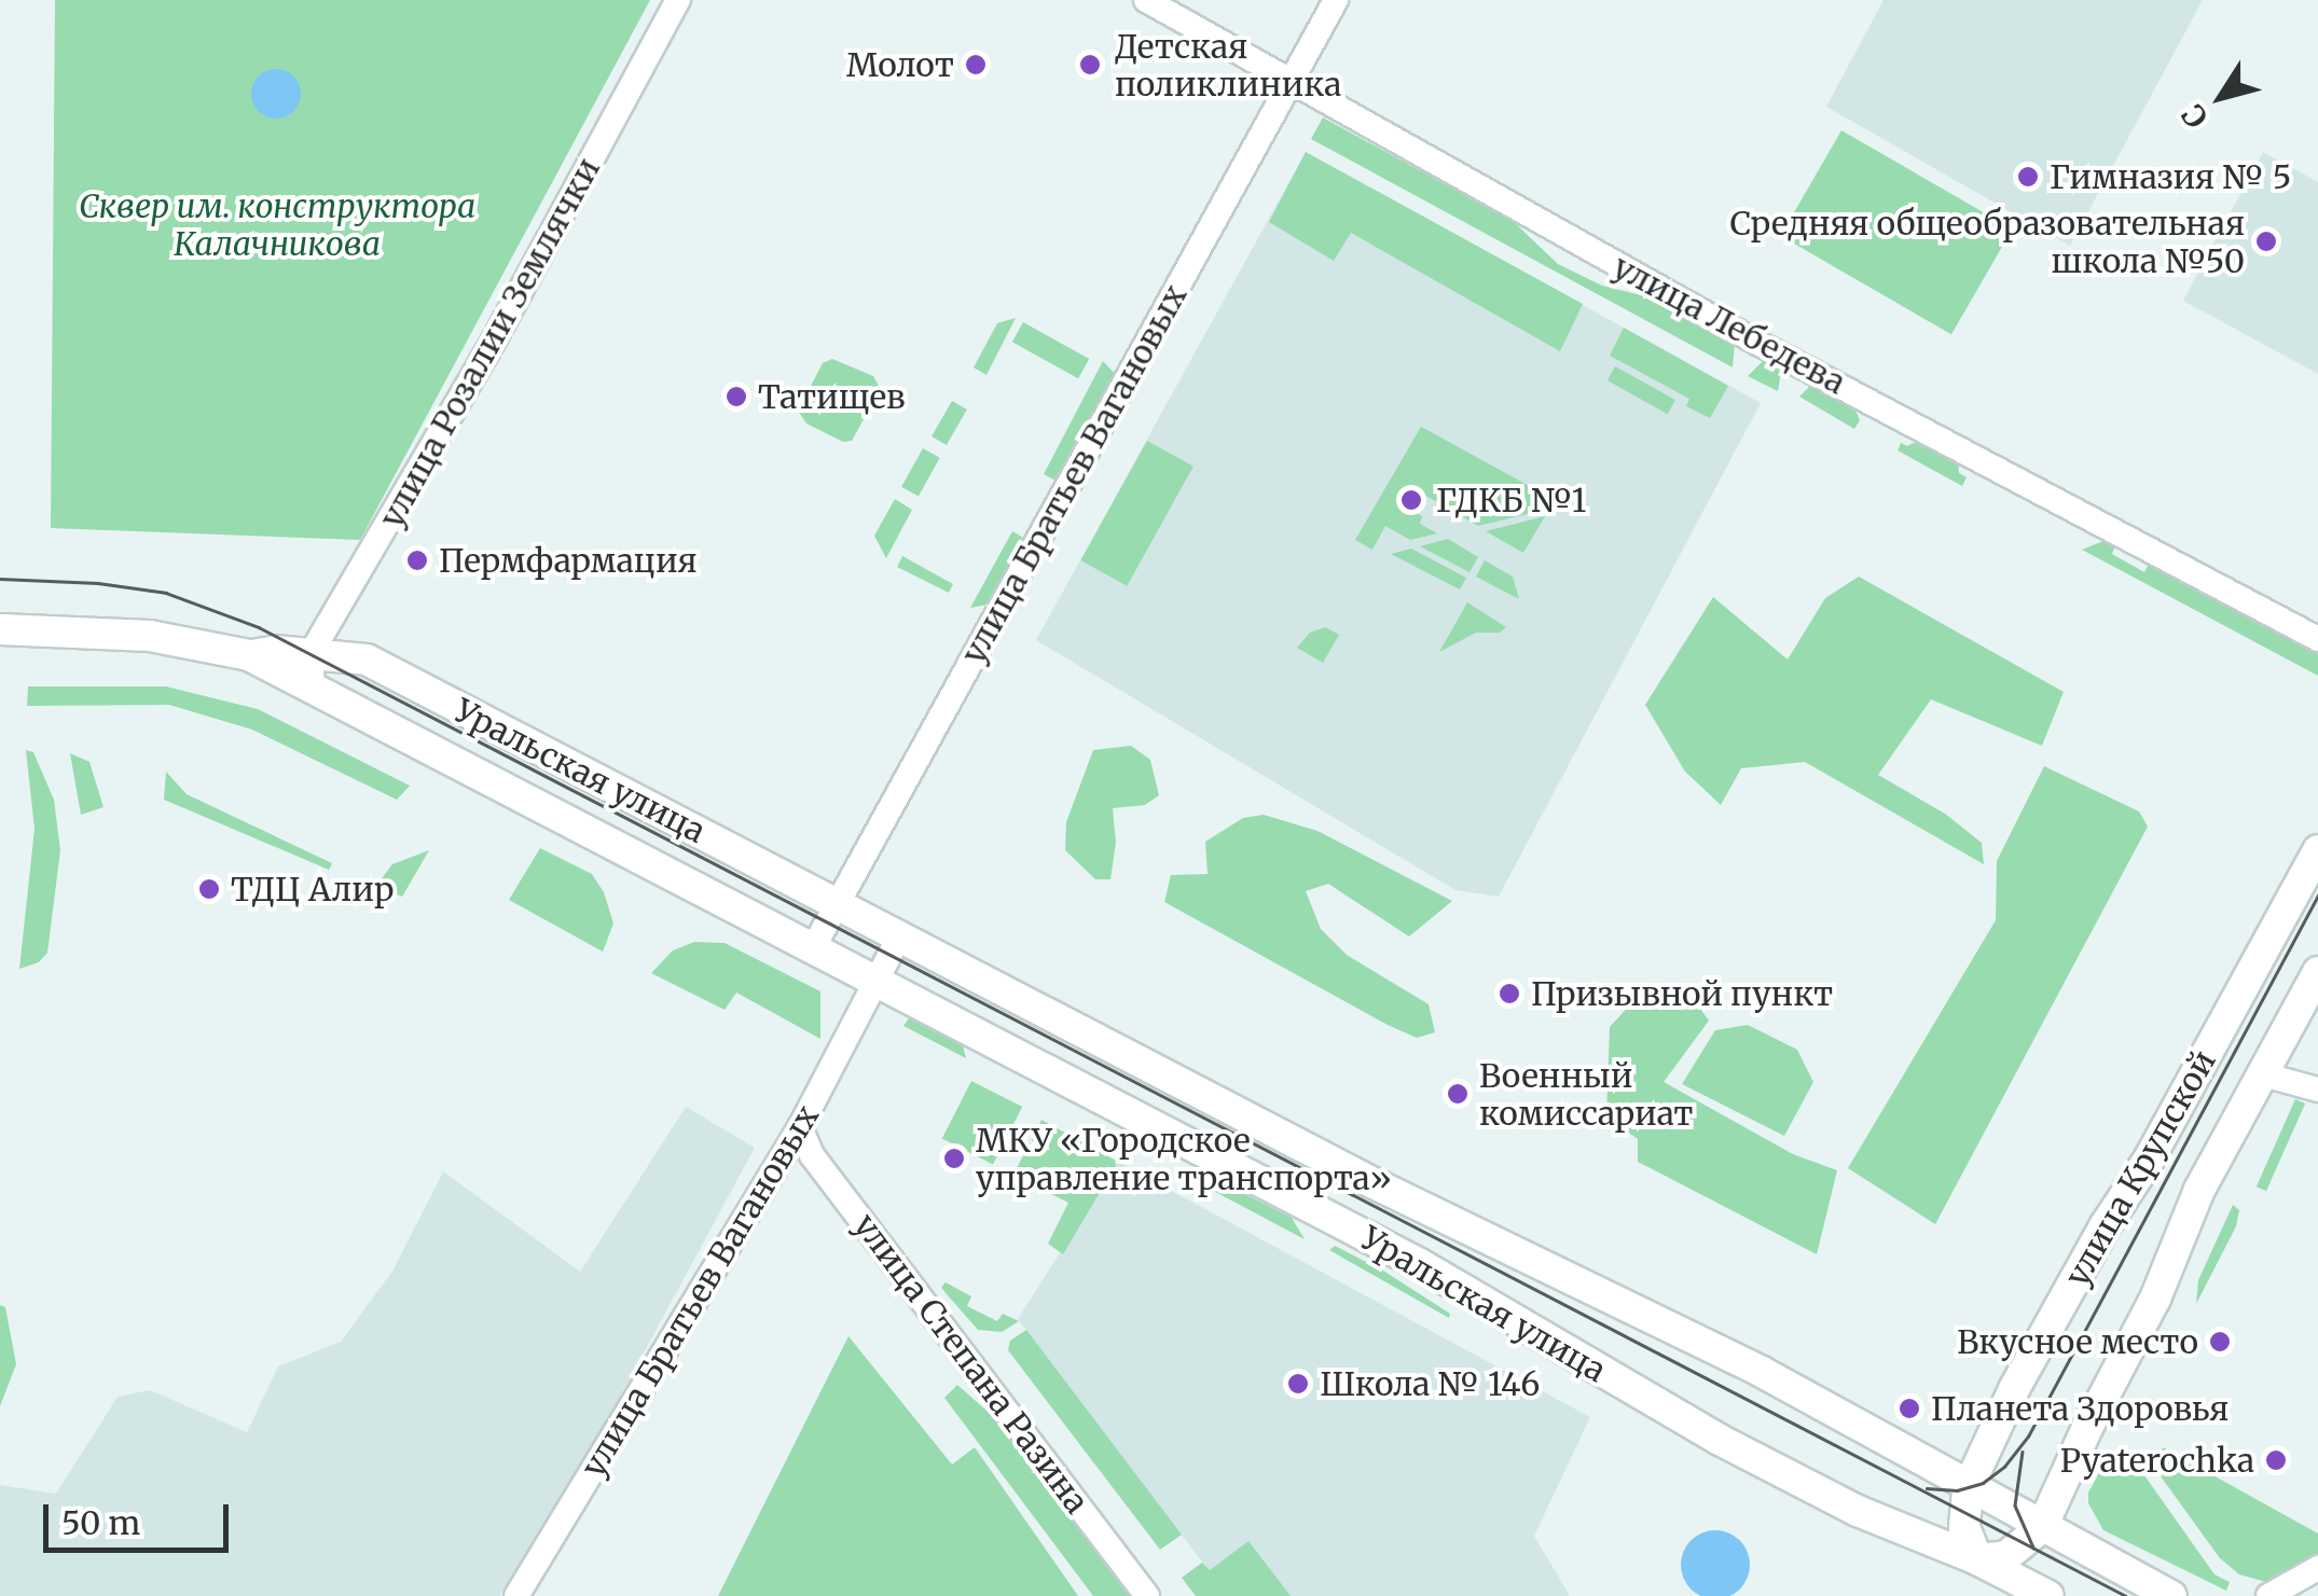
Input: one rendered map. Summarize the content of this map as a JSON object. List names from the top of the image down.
{
  "streets": {
    "main road": ["Уральская улица", "улица Крупской"],
    "street": [
      "улица Лебедева",
      "улица Розалии Землячки",
      "улица Братьев Вагановых",
      "улица Степана Разина"
    ]
  },
  "crossings": [
    ["улица Лебедева", "улица Братьев Вагановых"],
    ["улица Розалии Землячки", "Уральская улица"],
    ["улица Братьев Вагановых", "Уральская улица"],
    ["улица Братьев Вагановых", "улица Степана Разина"],
    ["Уральская улица", "улица Крупской"]
  ],
  "parks": ["Сквер им. конструктора Калачникова"],
  "places": [
    "Молот",
    "Детская поликлиника",
    "Гимназия № 5",
    "Средняя общеобразовательная школа №50",
    "Татищев",
    "ГДКБ №1",
    "Пермфармация",
    "ТДЦ Алир",
    "Призывной пункт",
    "Военный комиссариат",
    "МКУ «Городское управление транспорта»",
    "Вкусное место",
    "Школа № 146",
    "Планета Здоровья",
    "Pyaterochka"
  ],
  "scale_bar": "50 m",
  "north": "bottom left"
}
